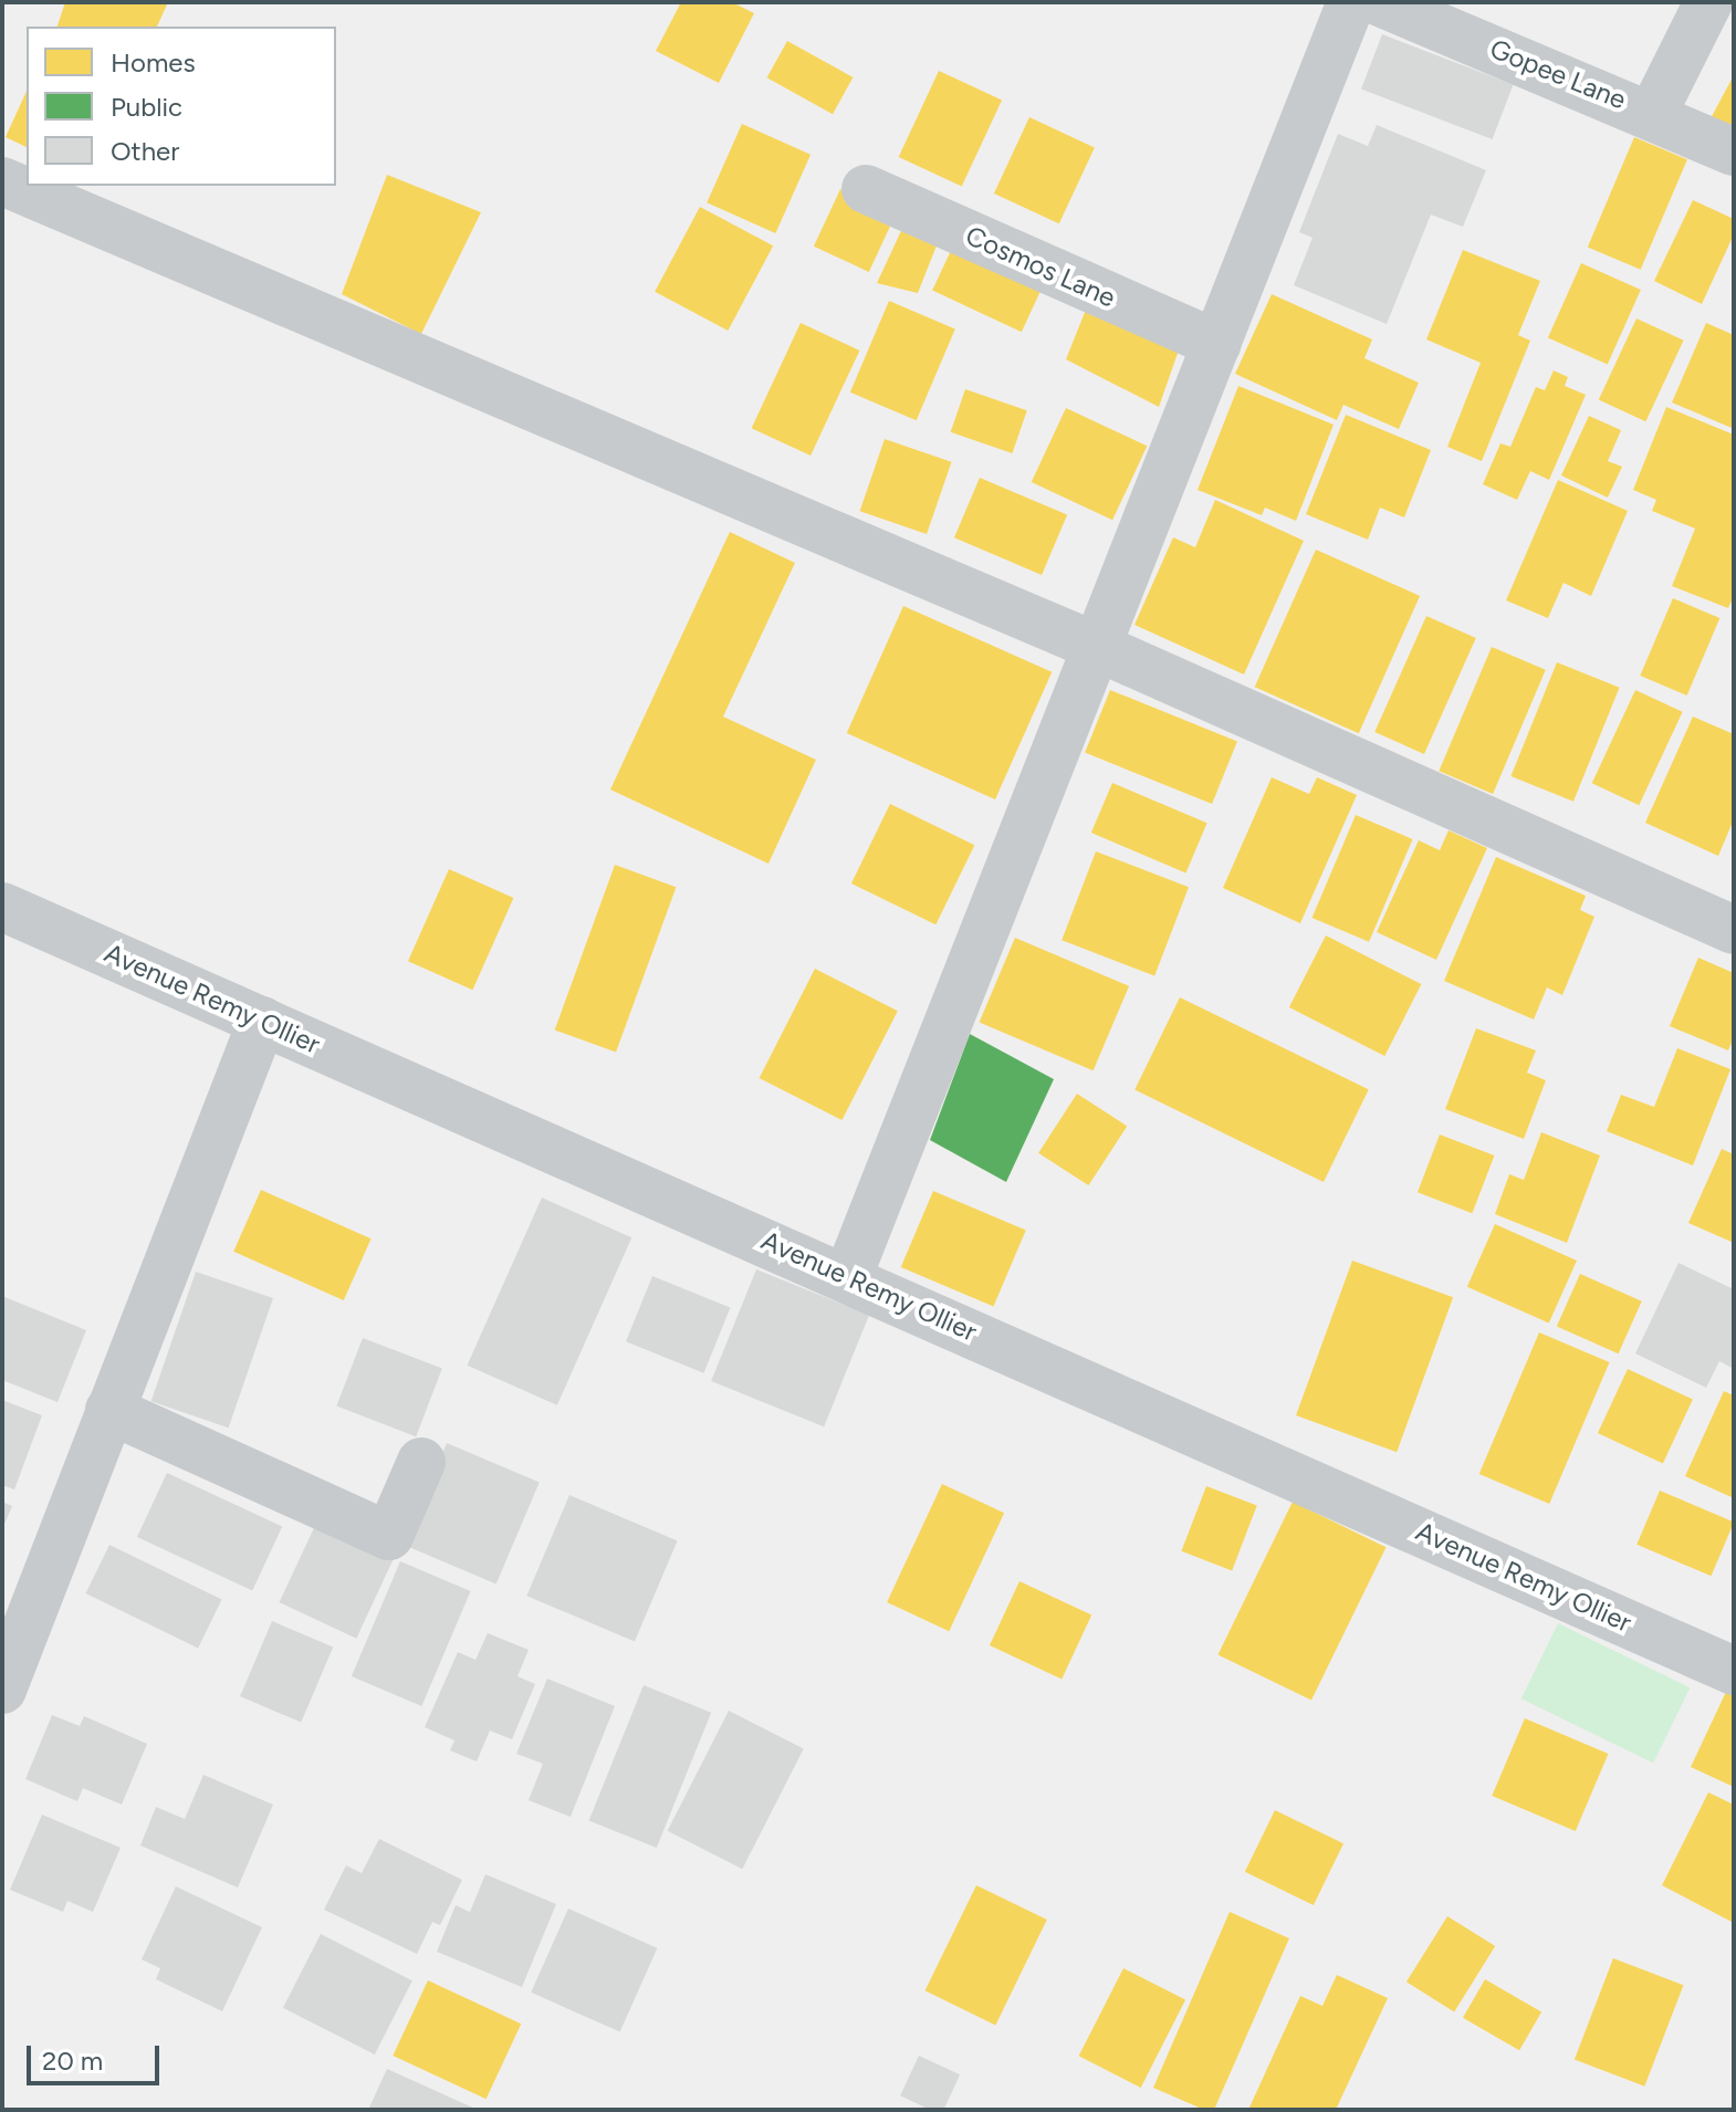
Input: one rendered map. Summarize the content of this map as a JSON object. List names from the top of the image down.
{
  "streets": {
    "street": ["Gopee Lane", "Cosmos Lane", "Avenue Remy Ollier"]
  },
  "legend": ["Homes", "Public", "Other"],
  "scale_bar": "20 m"
}
